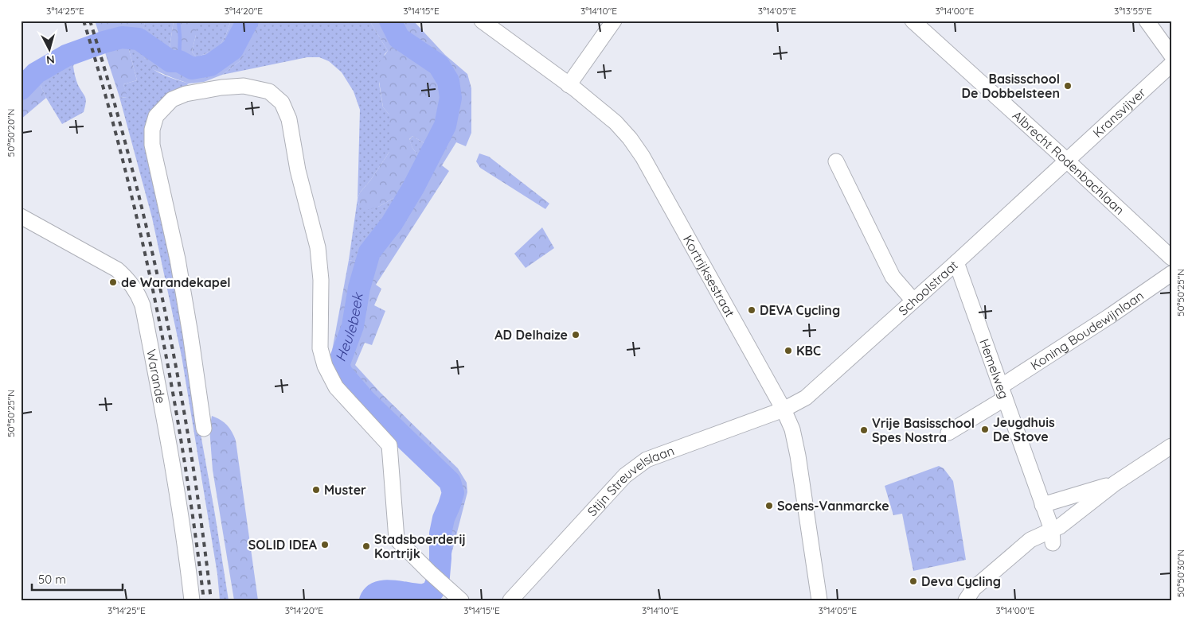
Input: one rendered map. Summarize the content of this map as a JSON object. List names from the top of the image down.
{
  "streets": {
    "street": [
      "Kransvijver",
      "Albrecht Rodenbachlaan",
      "Kortrijksestraat",
      "Schoolstraat",
      "Koning Boudewijnlaan",
      "Hemelweg",
      "Warande",
      "Stijn Streuvelslaan"
    ]
  },
  "crossings": [
    ["Kransvijver", "Albrecht Rodenbachlaan"],
    ["Kransvijver", "Schoolstraat"],
    ["Albrecht Rodenbachlaan", "Schoolstraat"],
    ["Kortrijksestraat", "Schoolstraat"],
    ["Kortrijksestraat", "Stijn Streuvelslaan"],
    ["Schoolstraat", "Hemelweg"],
    ["Schoolstraat", "Stijn Streuvelslaan"],
    ["Koning Boudewijnlaan", "Hemelweg"]
  ],
  "water": ["Heulebeek"],
  "places": [
    "Basisschool De Dobbelsteen",
    "de Warandekapel",
    "DEVA Cycling",
    "AD Delhaize",
    "KBC",
    "Jeugdhuis De Stove",
    "Vrije Basisschool Spes Nostra",
    "Muster",
    "Soens-Vanmarcke",
    "SOLID IDEA",
    "Stadsboerderij Kortrijk",
    "Deva Cycling"
  ],
  "scale_bar": "50 m",
  "north": "bottom",
  "coordinates": [
    "3°14'25\"E",
    "3°14'20\"E",
    "3°14'15\"E",
    "3°14'10\"E",
    "3°14'05\"E",
    "3°14'00\"E",
    "3°13'55\"E",
    "50°50'20\"N",
    "50°50'25\"N",
    "50°50'30\"N"
  ]
}
